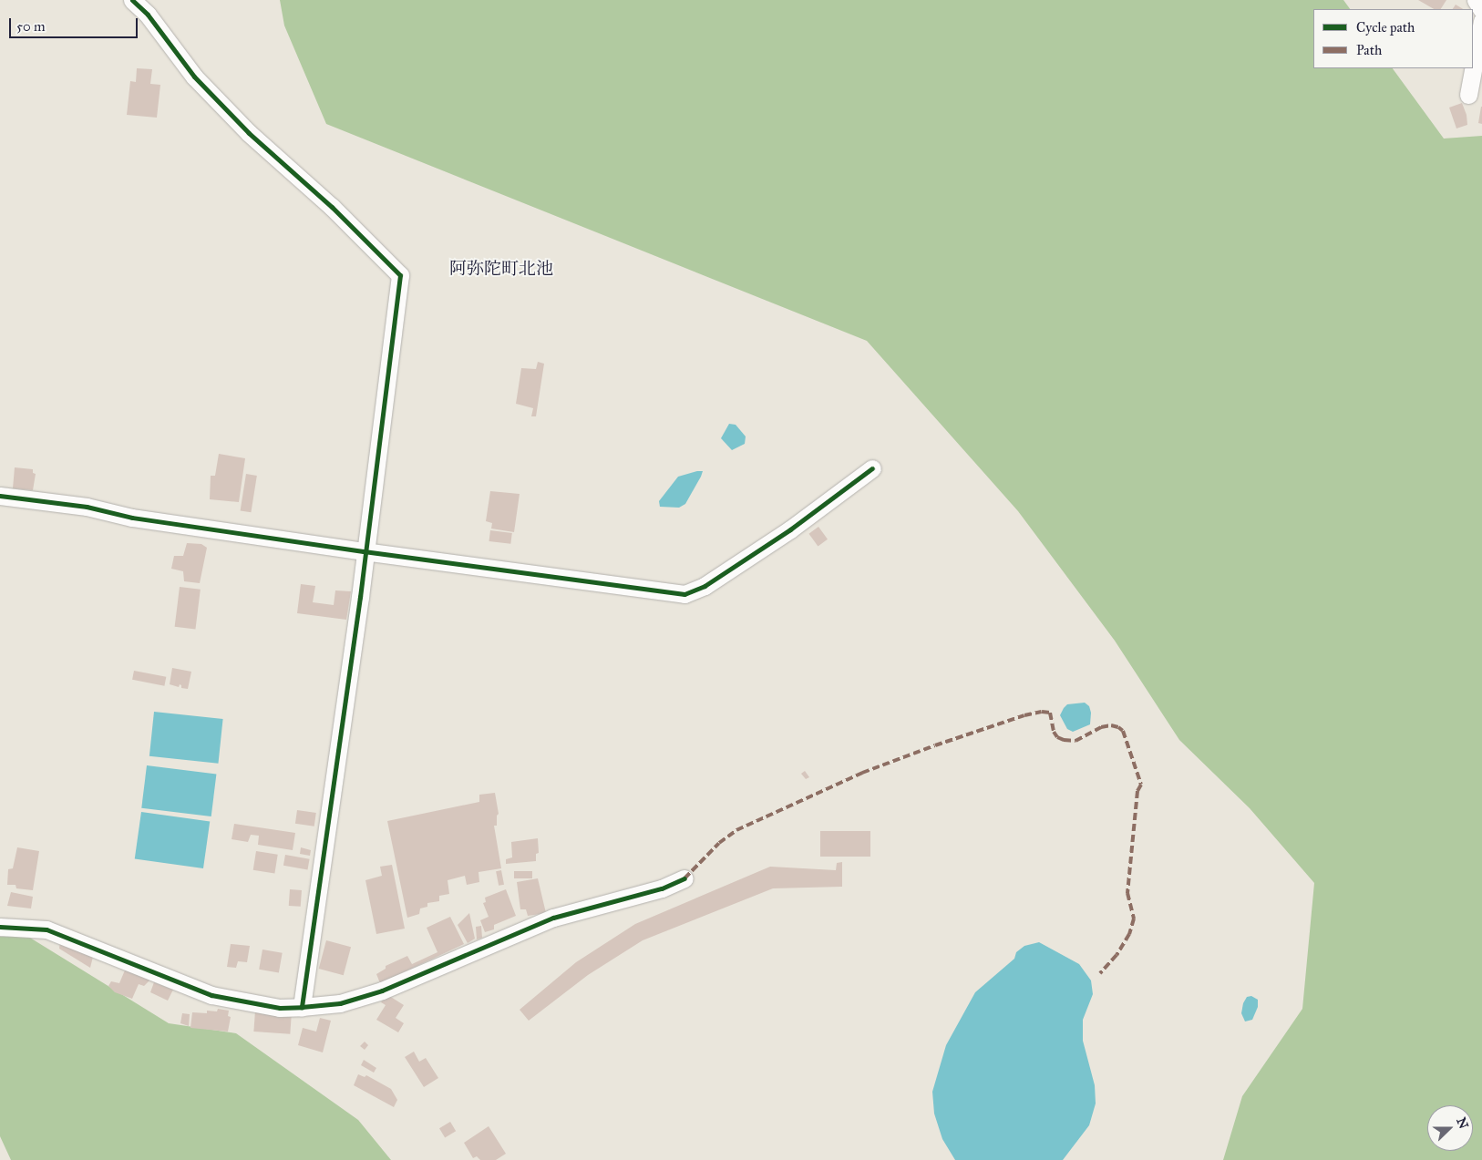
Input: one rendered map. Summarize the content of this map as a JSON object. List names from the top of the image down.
{
  "districts": ["阿弥陀町北池"],
  "legend": ["Cycle path", "Path"],
  "scale_bar": "50 m",
  "north": "right"
}
